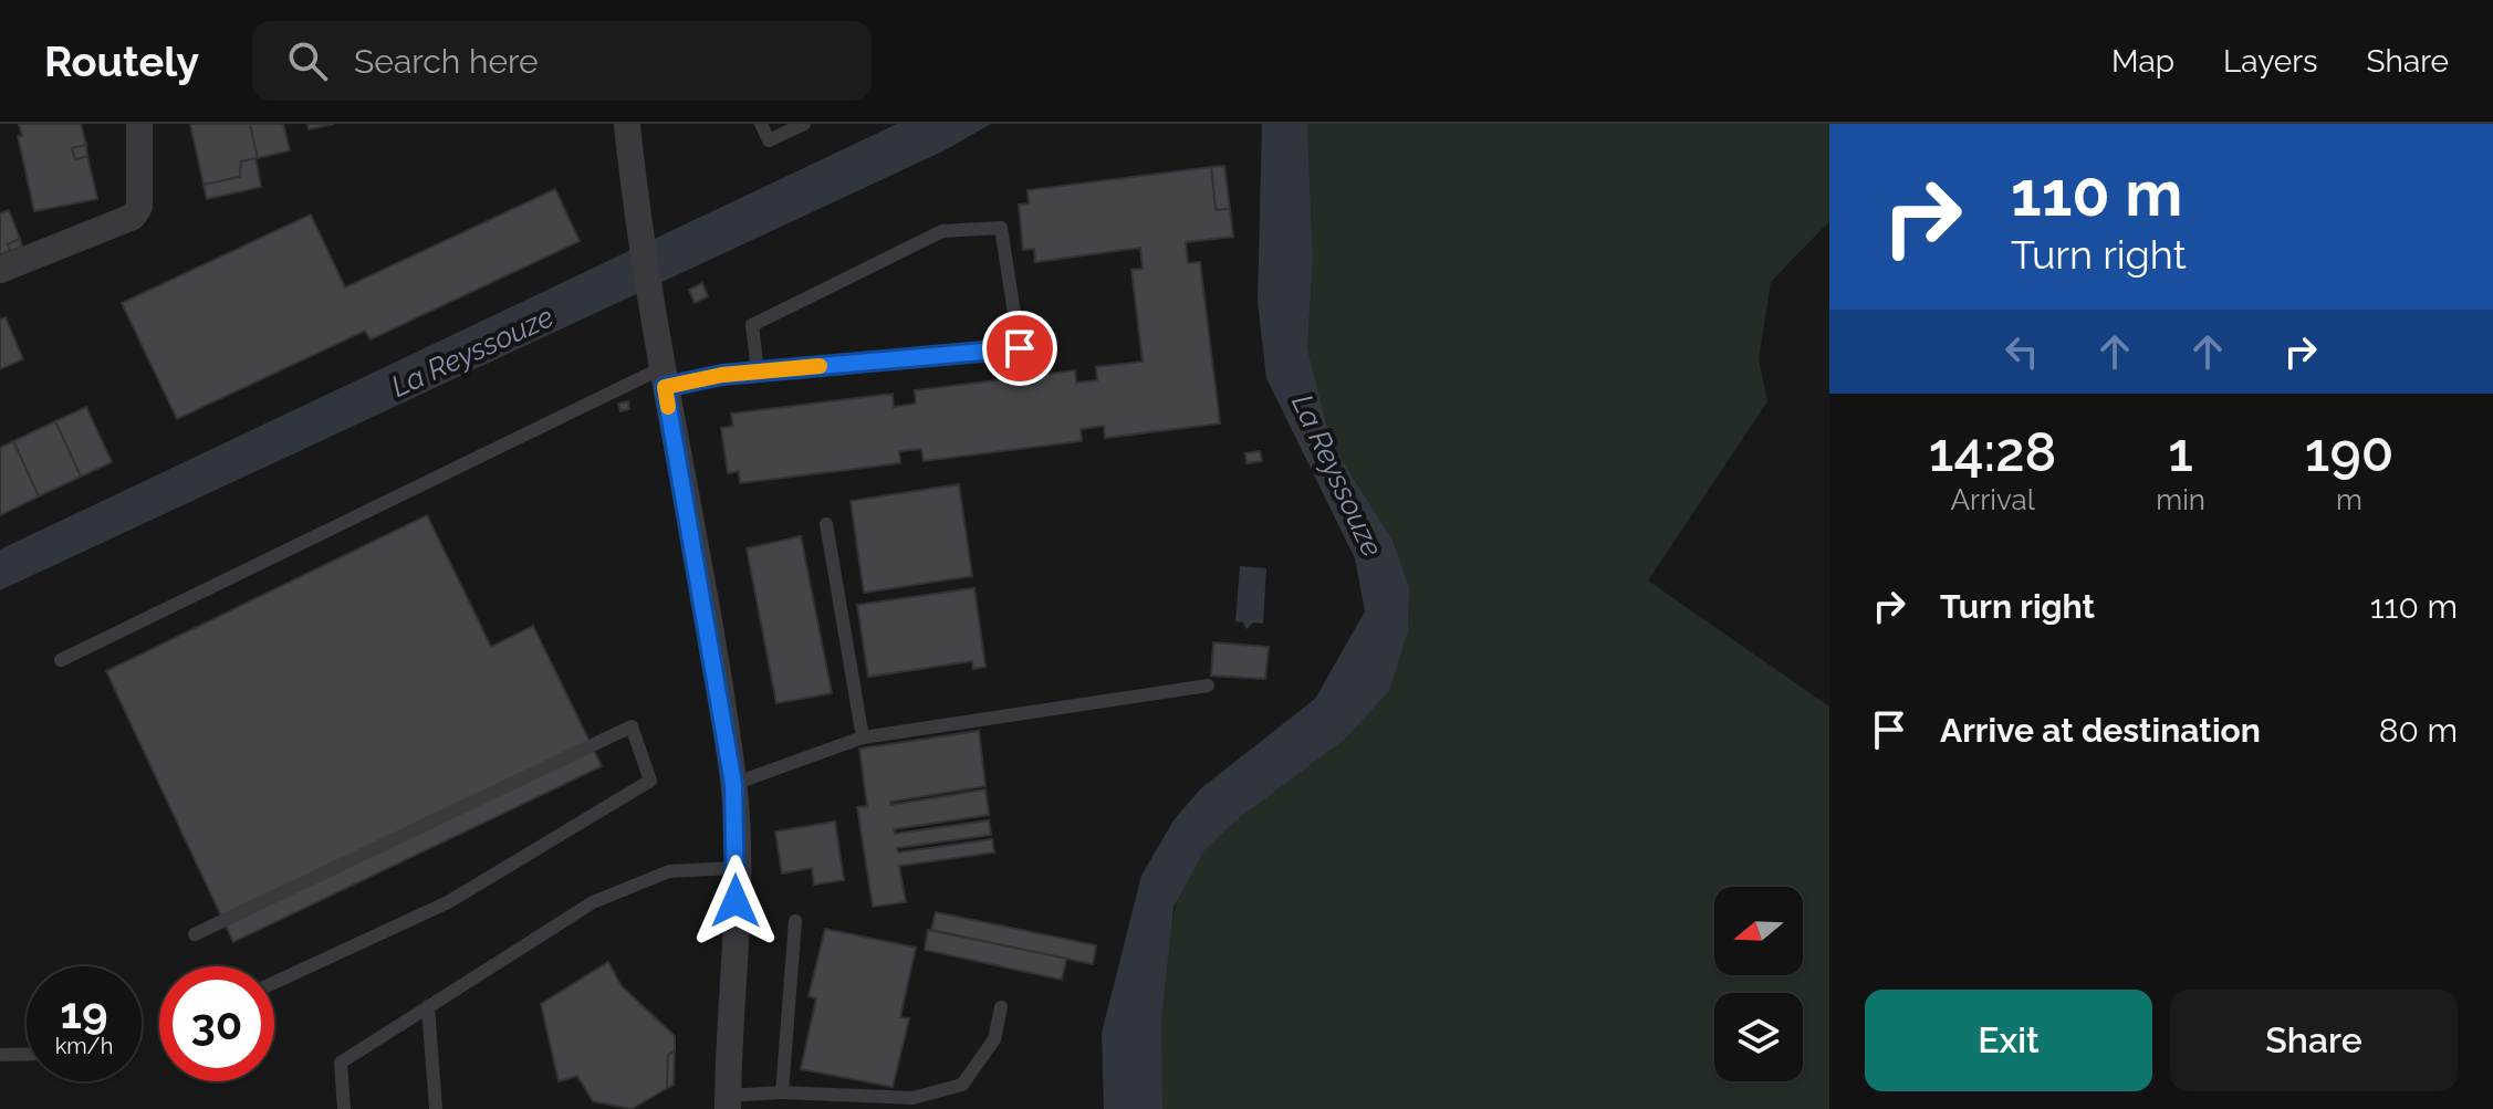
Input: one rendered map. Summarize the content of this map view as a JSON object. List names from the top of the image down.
{
  "water": ["La Reyssouze"],
  "north": "left",
  "page": {
    "header": "Routely",
    "search": "Search here",
    "nav": ["Map", "Layers", "Share"],
    "turn": ["110 m", "Turn right"],
    "eta": [
      "14:28",
      "Arrival",
      "1",
      "min",
      "190",
      "m"
    ],
    "list": [
      {
        "name": "Turn right",
        "value": "110 m"
      },
      {
        "name": "Arrive at destination",
        "value": "80 m"
      }
    ],
    "speed": "19 km/h",
    "limit": "30",
    "buttons": ["Exit", "Share"]
  }
}
